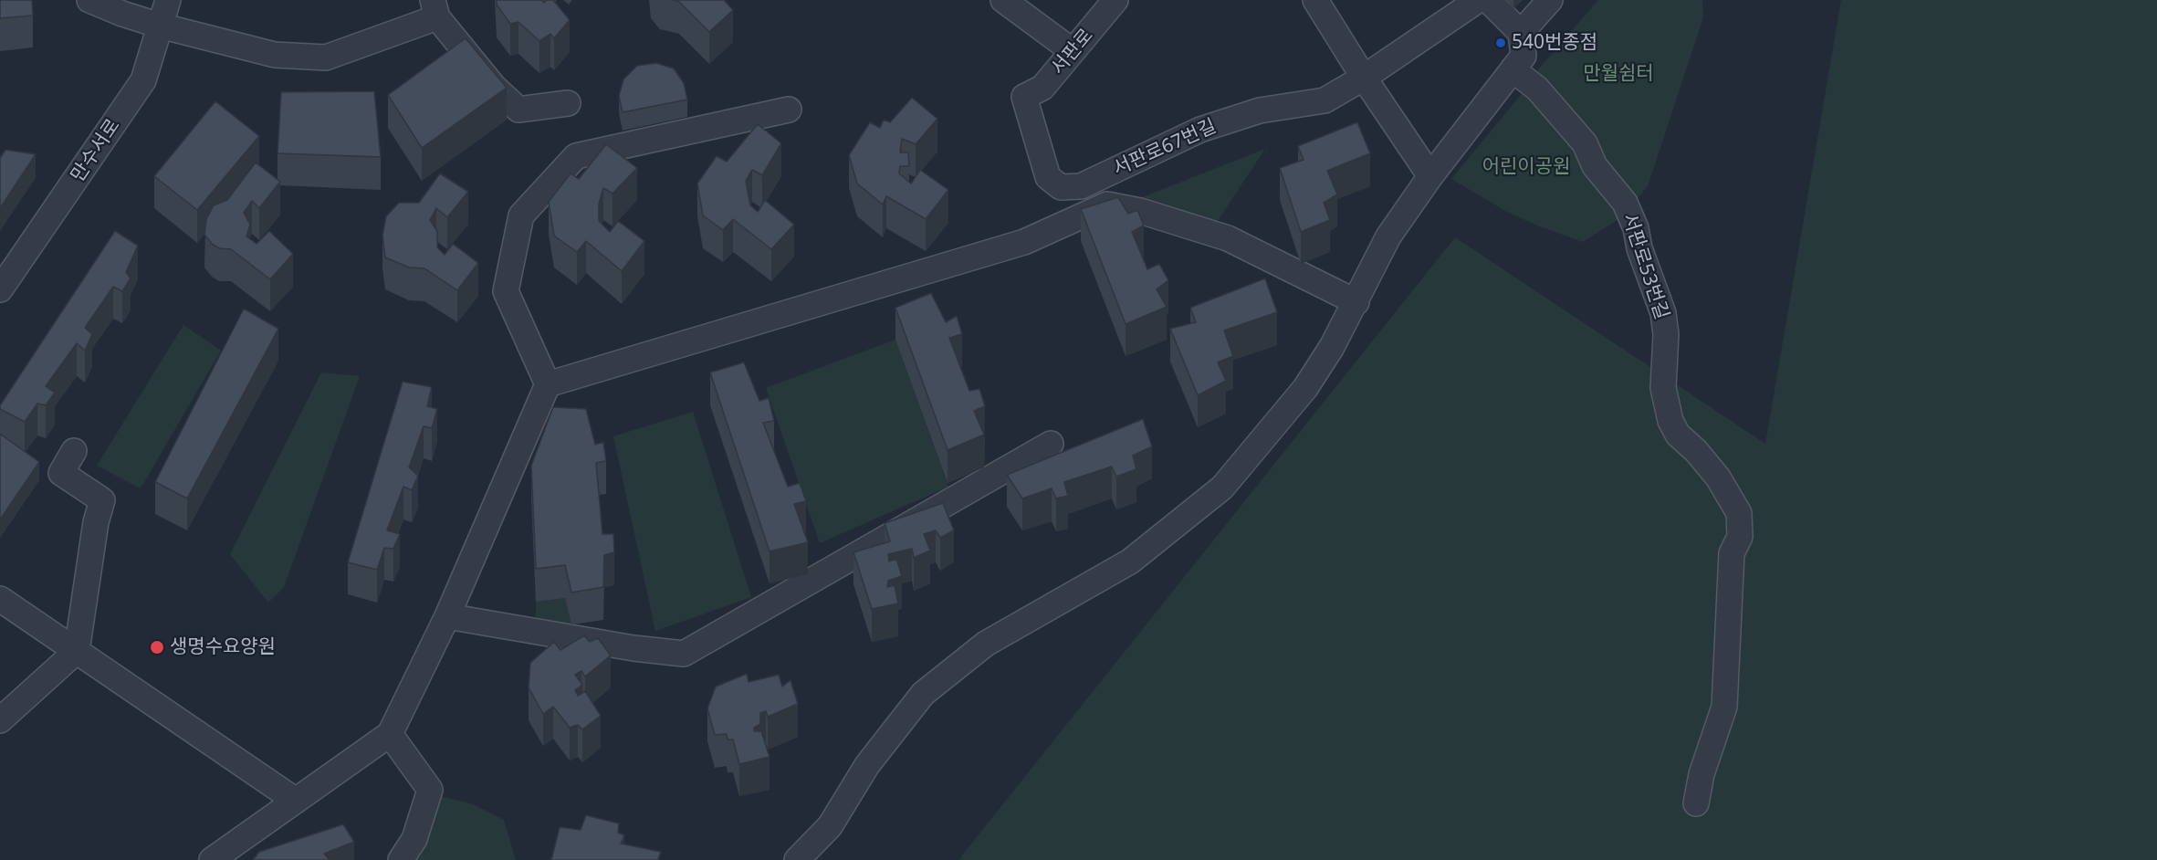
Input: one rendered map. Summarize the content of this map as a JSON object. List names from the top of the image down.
{
  "streets": {
    "street": [
      "서판로",
      "서판로67번길",
      "만수서로",
      "서판로53번길"
    ]
  },
  "crossings": [
    ["서판로", "서판로67번길"]
  ],
  "parks": ["만월쉼터", "어린이공원"],
  "places": ["540번종점", "생명수요양원"]
}
